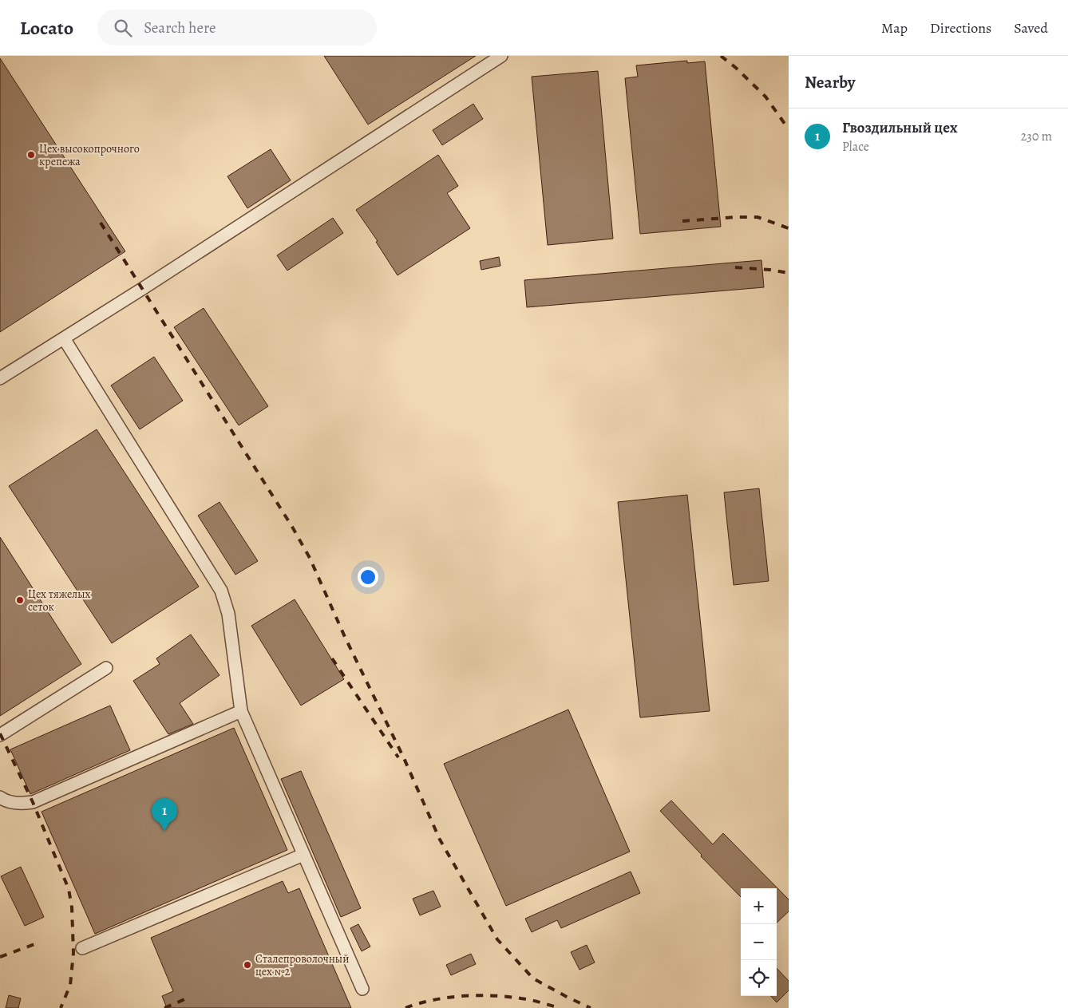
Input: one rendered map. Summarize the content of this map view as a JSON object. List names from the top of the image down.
{
  "places": ["Цех высокопрочного крепежа", "Цех тяжелых сеток", "Сталепроволочный цех №2"],
  "page": {
    "header": "Locato",
    "search": "Search here",
    "nav": ["Map", "Directions", "Saved"],
    "heading": "Nearby",
    "list": [
      {
        "mark": "1",
        "name": "Гвоздильный цех",
        "note": "Place",
        "value": "230 m"
      }
    ],
    "pins": "1",
    "map_buttons": ["+", "−"]
  }
}
